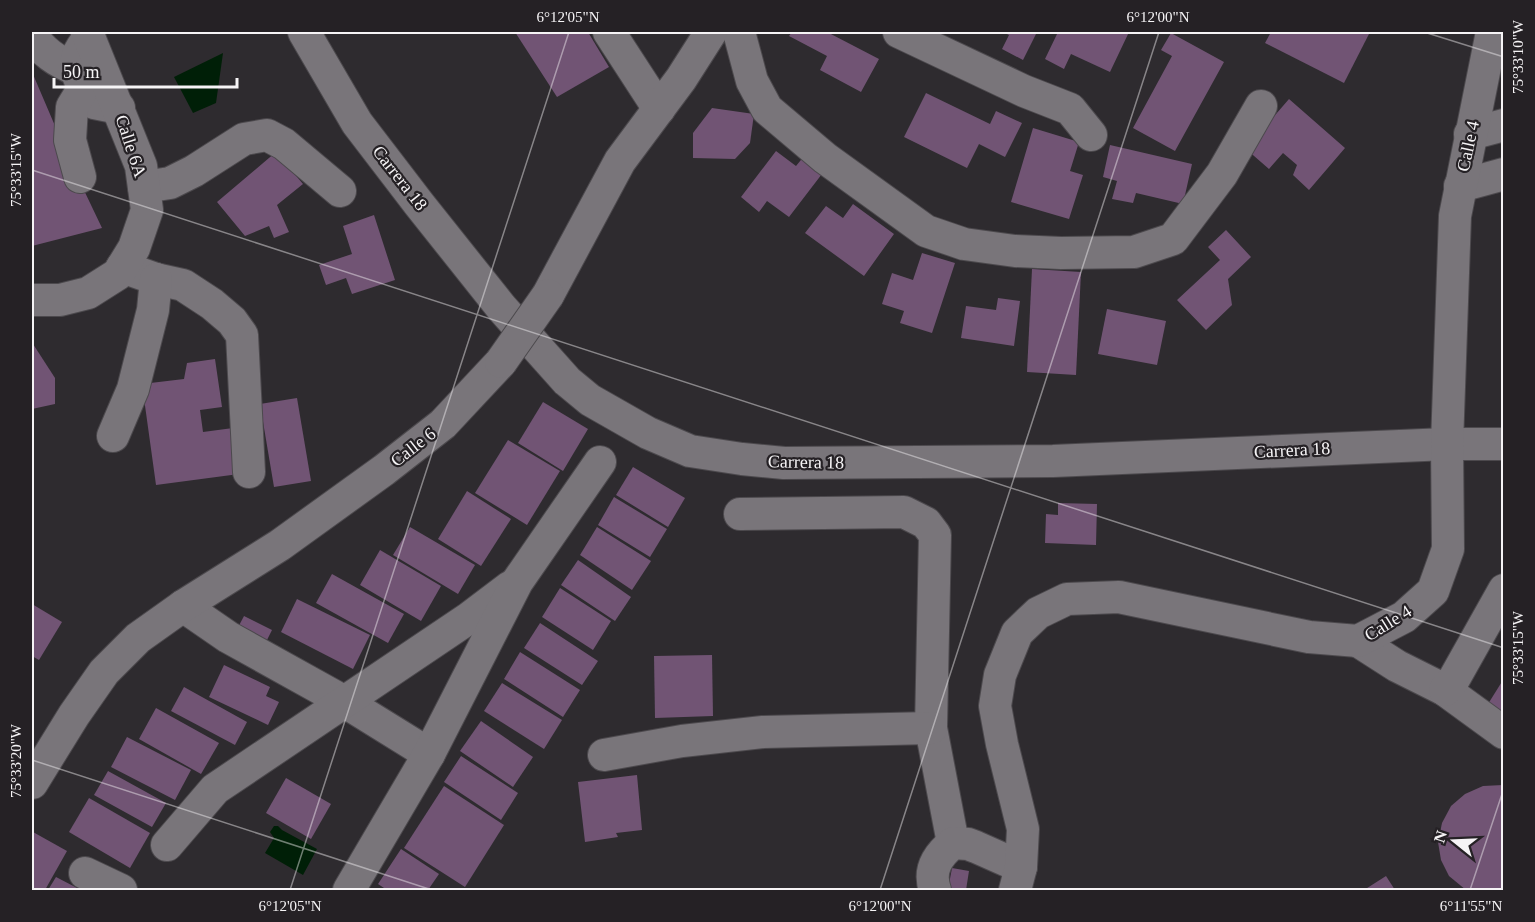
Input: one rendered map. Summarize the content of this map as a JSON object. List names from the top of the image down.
{
  "streets": {
    "street": [
      "Calle 6A",
      "Calle 4",
      "Carrera 18",
      "Calle 6"
    ]
  },
  "crossings": [
    ["Calle 4", "Carrera 18"]
  ],
  "scale_bar": "50 m",
  "north": "left",
  "coordinates": [
    "6°12'05\"N",
    "6°12'00\"N",
    "75°33'10\"W",
    "75°33'15\"W",
    "75°33'20\"W",
    "6°11'55\"N"
  ]
}
